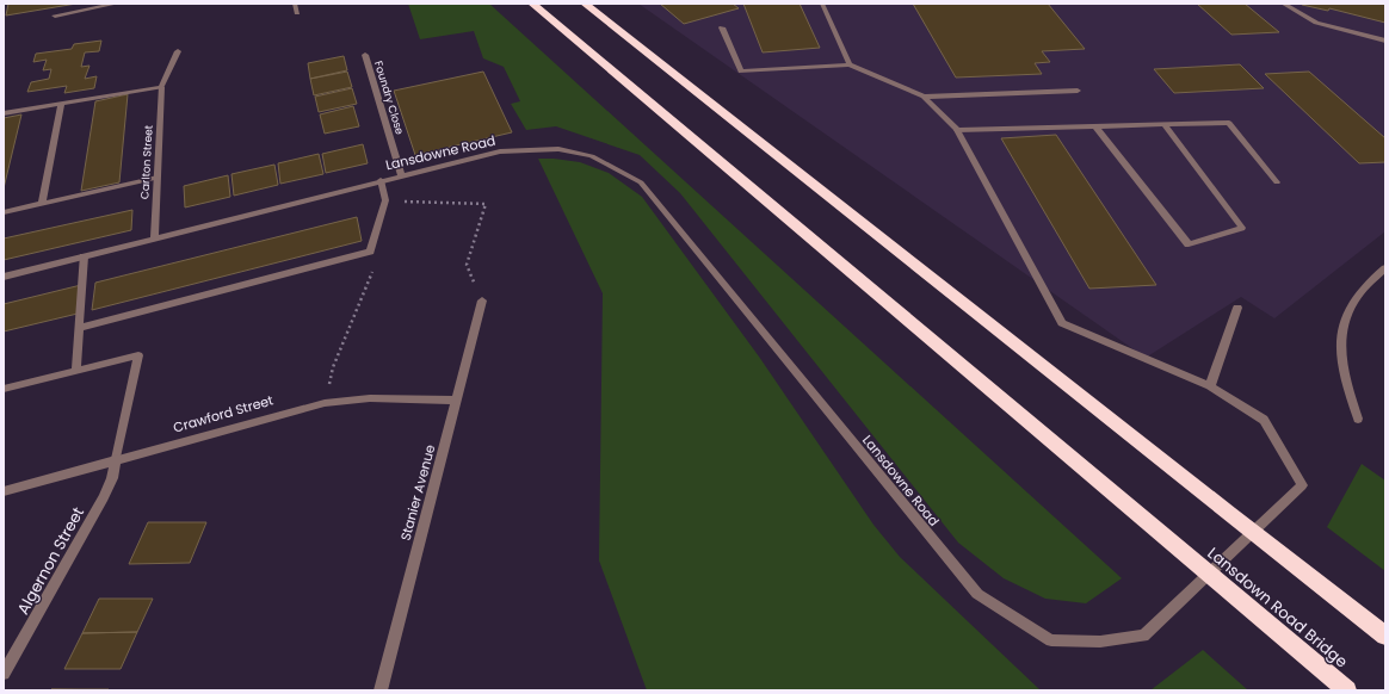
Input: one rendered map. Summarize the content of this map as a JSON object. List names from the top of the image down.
{
  "streets": {
    "highway": ["Lansdown Road Bridge"],
    "street": [
      "Foundry Close",
      "Lansdowne Road",
      "Carlton Street",
      "Crawford Street",
      "Stanier Avenue",
      "Algernon Street"
    ]
  },
  "crossings": [
    ["Foundry Close", "Lansdowne Road"],
    ["Lansdowne Road", "Carlton Street"],
    ["Crawford Street", "Stanier Avenue"],
    ["Crawford Street", "Algernon Street"]
  ]
}
